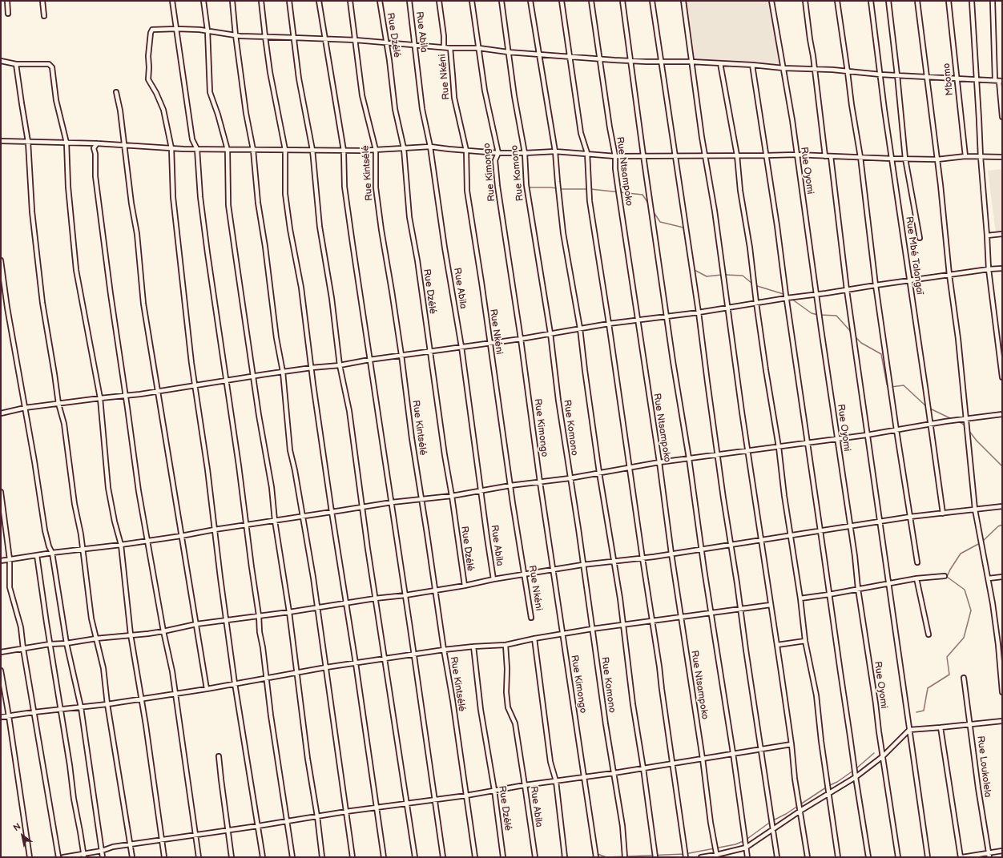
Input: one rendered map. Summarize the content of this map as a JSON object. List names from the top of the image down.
{
  "streets": {
    "street": [
      "Rue Abila",
      "Rue Dzélé",
      "Rue Nkéni",
      "Mbomo",
      "Rue Oyomi",
      "Rue Ntsampoko",
      "Rue Kimongo",
      "Rue Kintsélé",
      "Rue Komono",
      "Rue Mbé Talangaï",
      "Rue Loukolela"
    ]
  },
  "north": "top left"
}
